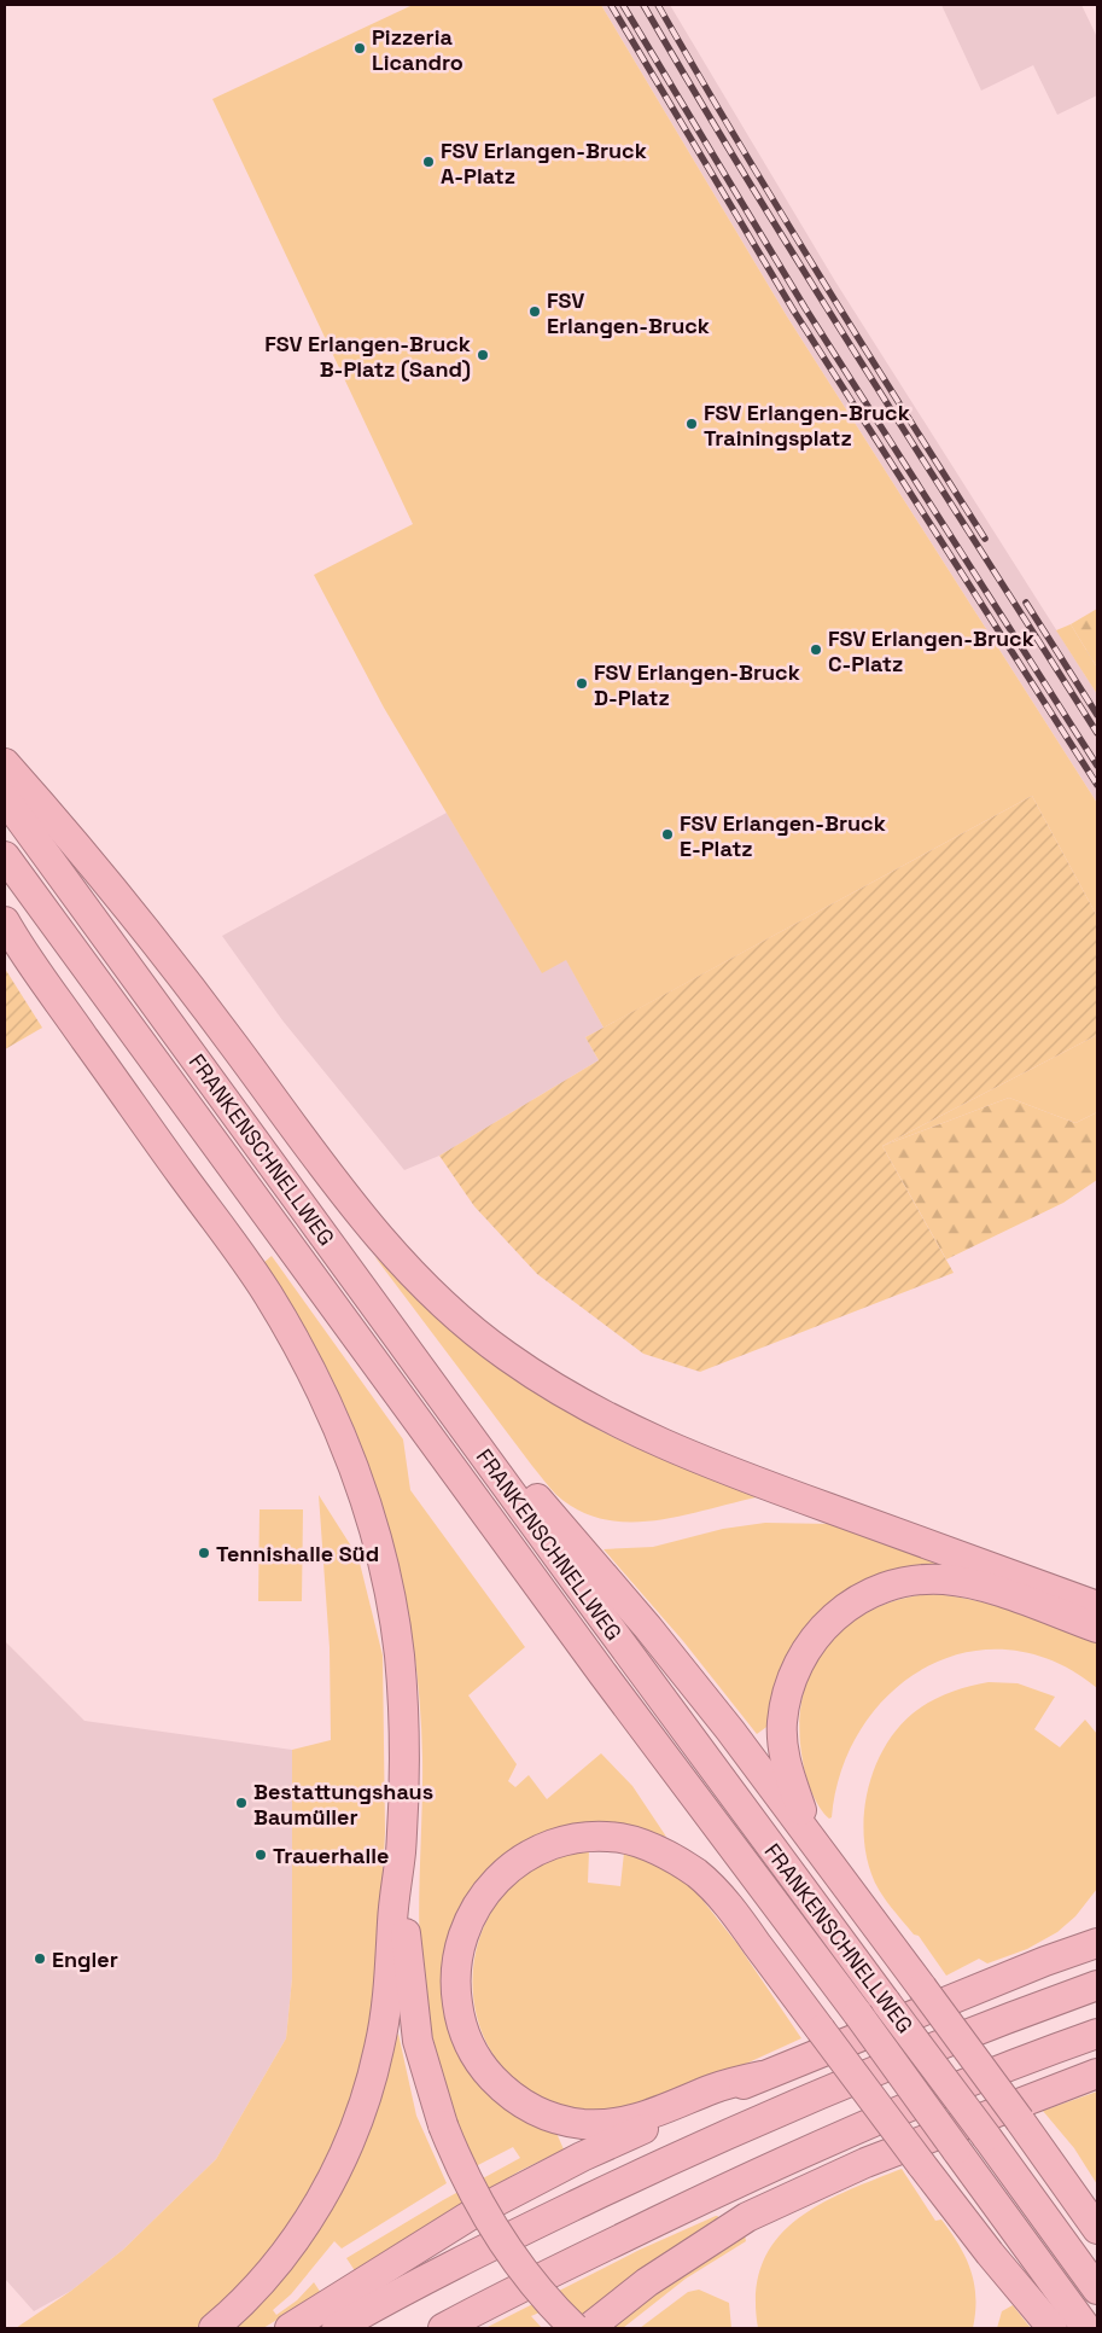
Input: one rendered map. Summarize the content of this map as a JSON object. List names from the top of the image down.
{
  "streets": {
    "highway": ["FRANKENSCHNELLWEG"]
  },
  "places": [
    "Pizzeria Licandro",
    "FSV Erlangen-Bruck A-Platz",
    "FSV Erlangen-Bruck",
    "FSV Erlangen-Bruck B-Platz (Sand)",
    "FSV Erlangen-Bruck Trainingsplatz",
    "FSV Erlangen-Bruck C-Platz",
    "FSV Erlangen-Bruck D-Platz",
    "FSV Erlangen-Bruck E-Platz",
    "Tennishalle Süd",
    "Bestattungshaus Baumüller",
    "Trauerhalle",
    "Engler"
  ]
}
